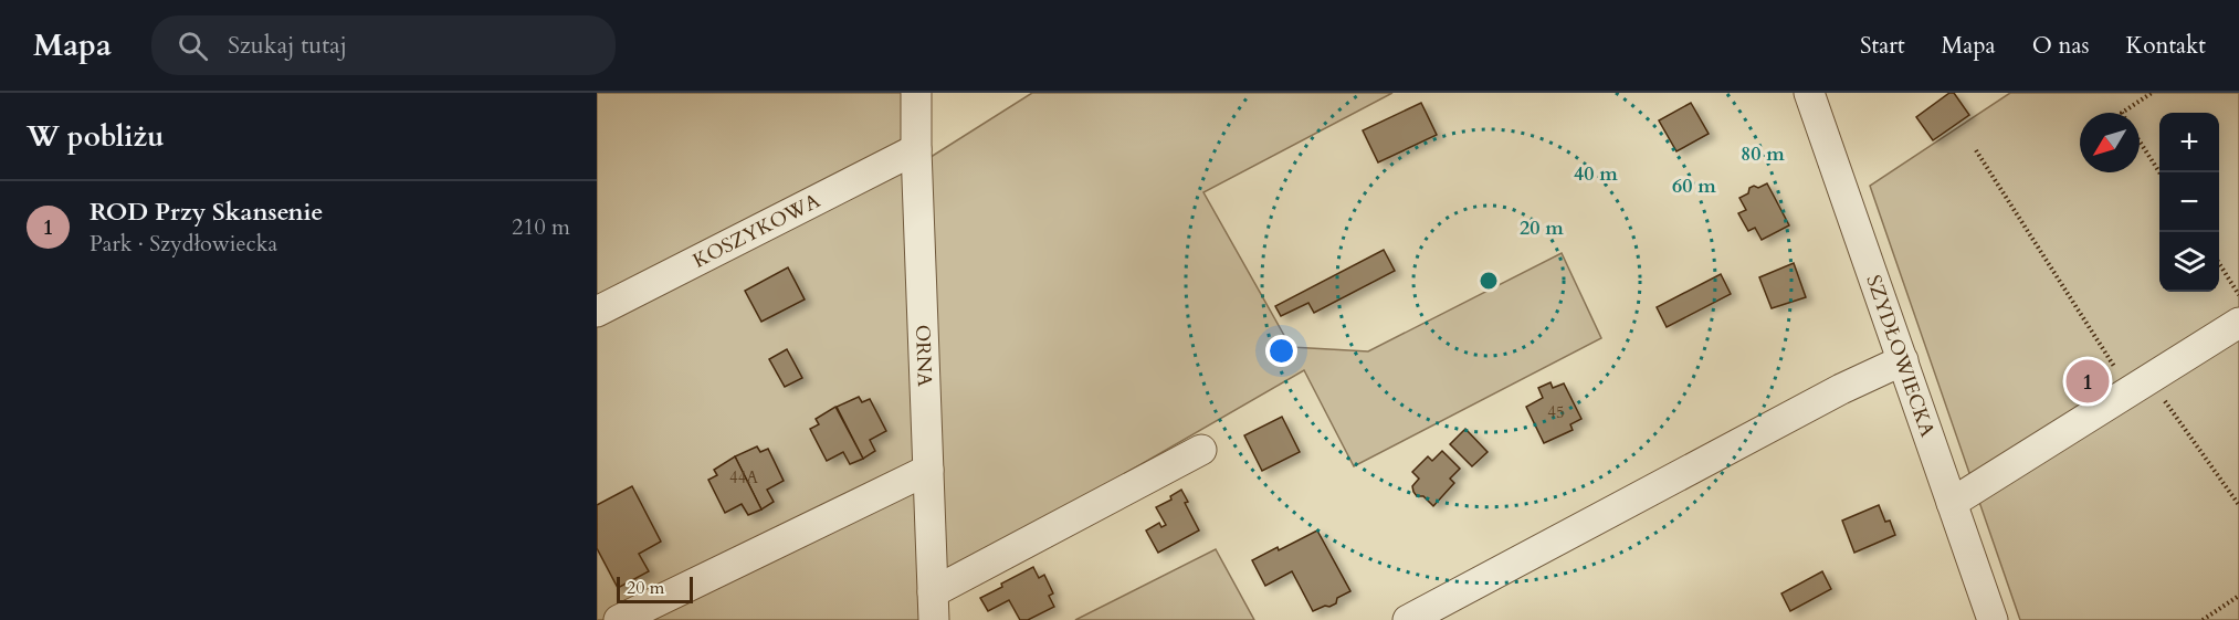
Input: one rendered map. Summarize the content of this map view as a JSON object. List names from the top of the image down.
{
  "streets": {
    "street": ["KOSZYKOWA", "SZYDŁOWIECKA", "ORNA"]
  },
  "crossings": [
    ["KOSZYKOWA", "ORNA"]
  ],
  "house_numbers": ["45", "44A"],
  "scale_bar": "20 m",
  "north": "bottom left",
  "page": {
    "header": "Mapa",
    "search": "Szukaj tutaj",
    "nav": [
      "Start",
      "Mapa",
      "O nas",
      "Kontakt"
    ],
    "heading": "W pobliżu",
    "map_buttons": ["+", "−"],
    "list": [
      {
        "mark": "1",
        "name": "ROD Przy Skansenie",
        "note": "Park · Szydłowiecka",
        "value": "210 m"
      }
    ],
    "pins": "1",
    "scale": "20 m"
  },
  "rings": [
    "80 m",
    "40 m",
    "60 m",
    "20 m"
  ]
}
